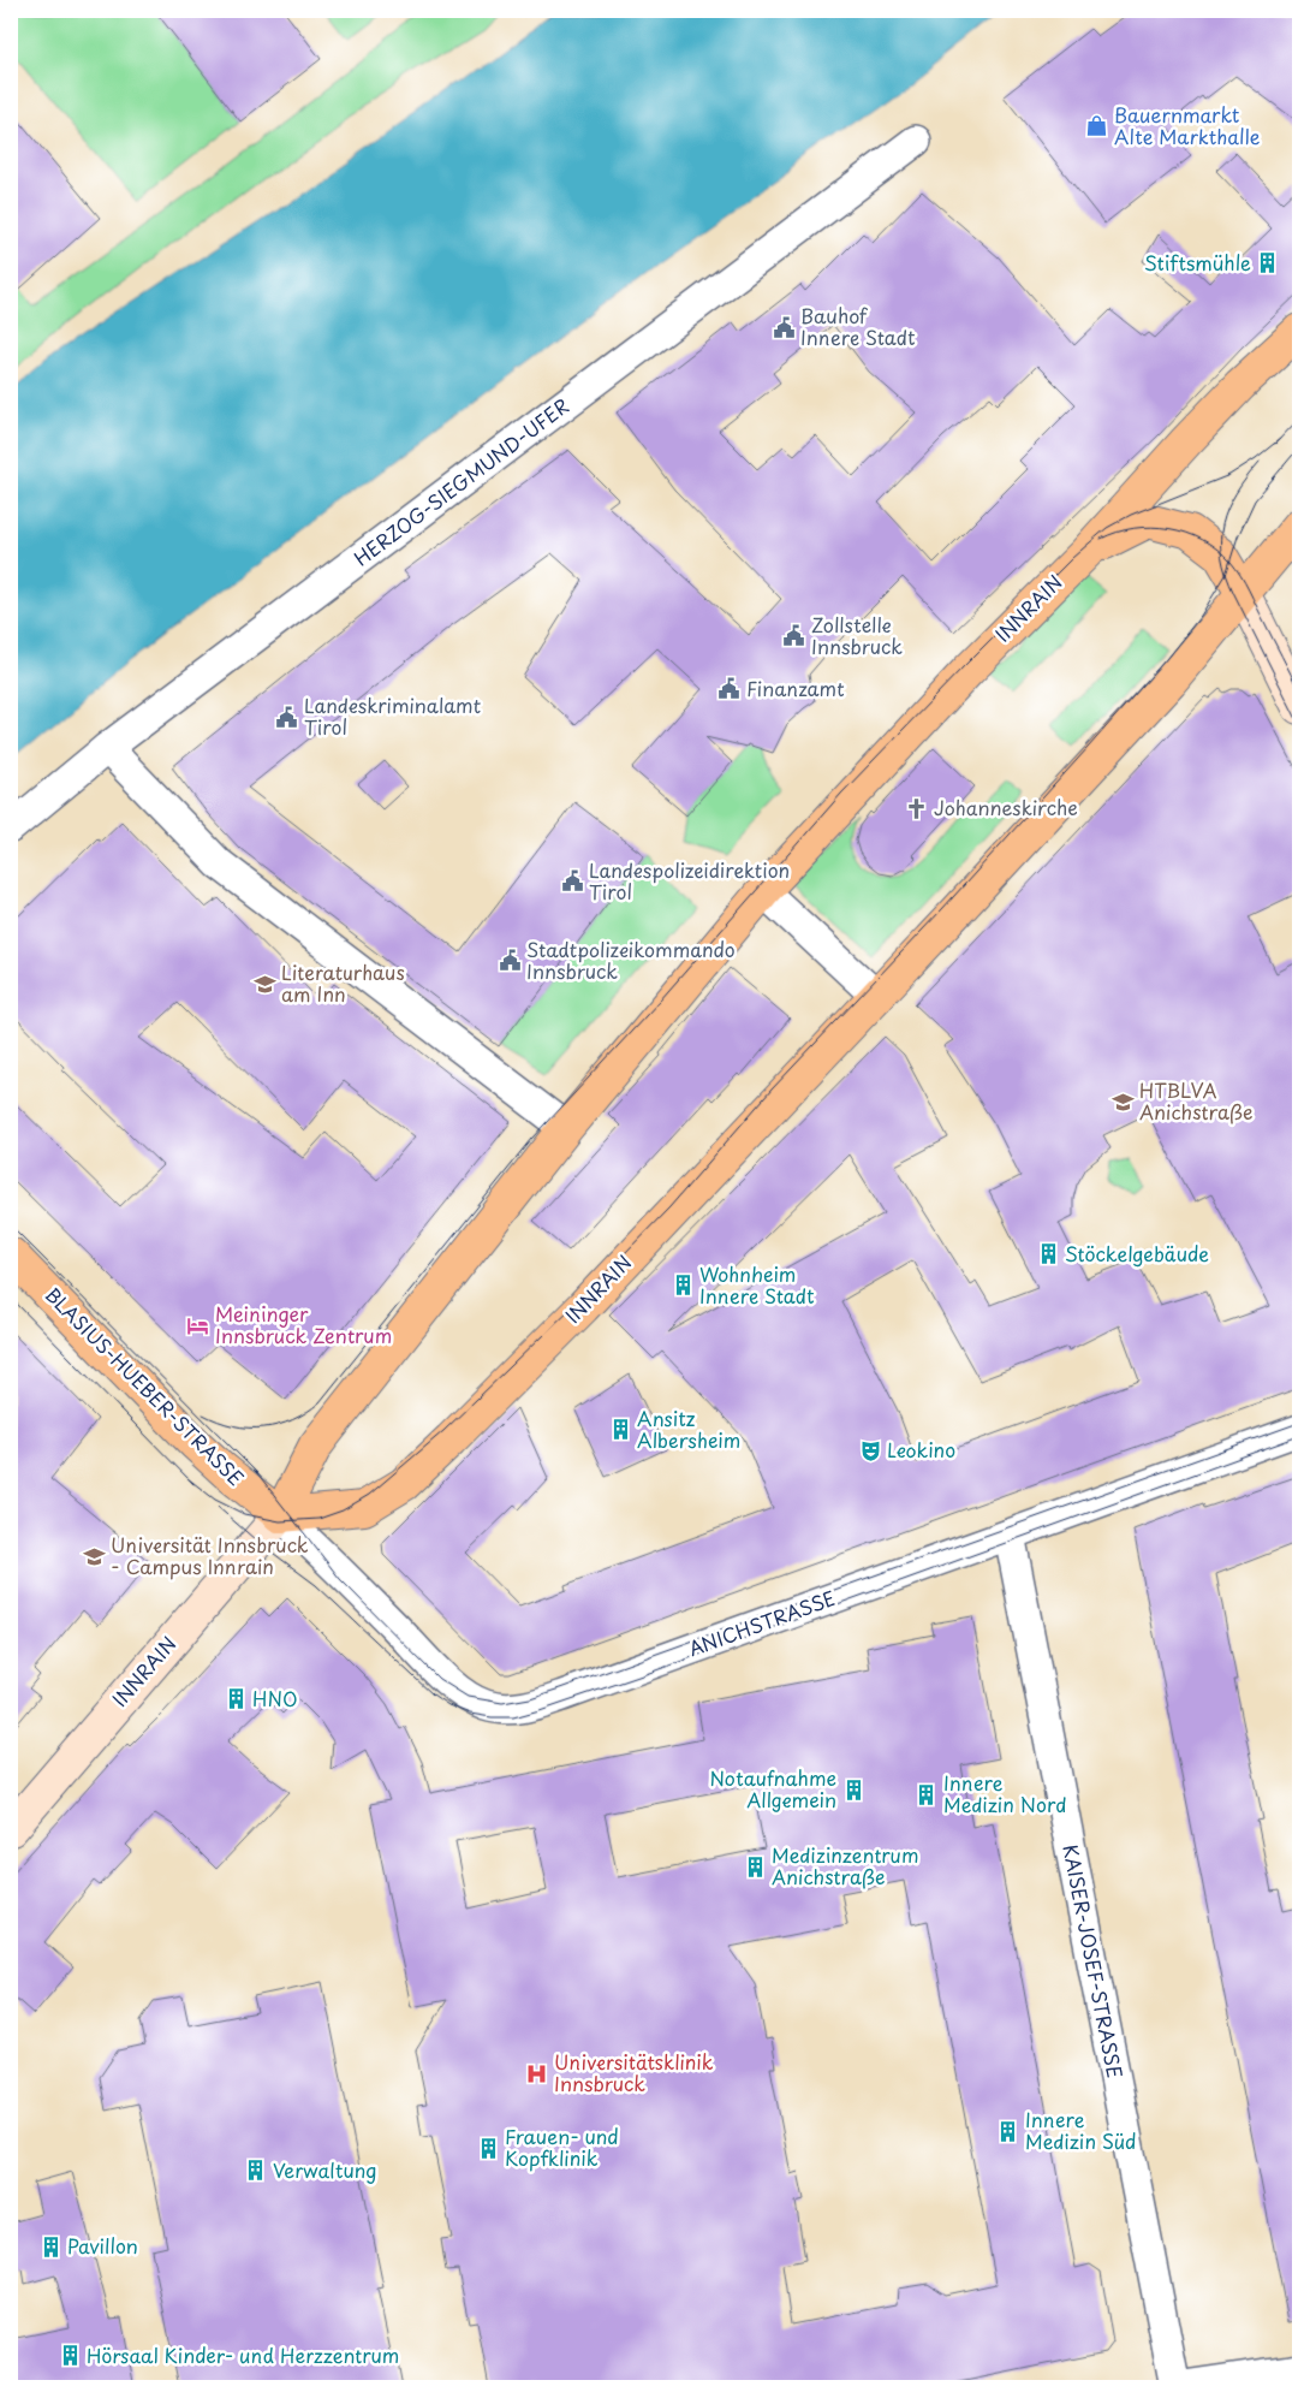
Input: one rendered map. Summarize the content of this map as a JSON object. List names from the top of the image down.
{
  "streets": {
    "main road": ["INNRAIN", "BLASIUS-HUEBER-STRASSE"],
    "street": ["HERZOG-SIEGMUND-UFER", "ANICHSTRASSE", "KAISER-JOSEF-STRASSE"]
  },
  "crossings": [
    ["INNRAIN", "BLASIUS-HUEBER-STRASSE"],
    ["INNRAIN", "ANICHSTRASSE"],
    ["BLASIUS-HUEBER-STRASSE", "ANICHSTRASSE"],
    ["ANICHSTRASSE", "KAISER-JOSEF-STRASSE"]
  ],
  "places": {
    "shop": ["Bauernmarkt Alte Markthalle"],
    "building": [
      "Stiftsmühle",
      "Stöckelgebäude",
      "Wohnheim Innere Stadt",
      "Ansitz Albersheim",
      "HNO",
      "Notaufnahme Allgemein",
      "Innere Medizin Nord",
      "Medizinzentrum Anichstraße",
      "Innere Medizin Süd",
      "Frauen- und Kopfklinik",
      "Verwaltung",
      "Pavillon",
      "Hörsaal Kinder- und Herzzentrum"
    ],
    "public building": [
      "Bauhof Innere Stadt",
      "Zollstelle Innsbruck",
      "Finanzamt",
      "Landeskriminalamt Tirol",
      "Landespolizeidirektion Tirol",
      "Stadtpolizeikommando Innsbruck"
    ],
    "church": ["Johanneskirche"],
    "school or university": ["Literaturhaus am Inn", "HTBLVA Anichstraße", "Universität Innsbruck - Campus Innrain"],
    "hotel": ["Meininger Innsbruck Zentrum"],
    "theatre": ["Leokino"],
    "hospital": ["Universitätsklinik Innsbruck"]
  }
}
